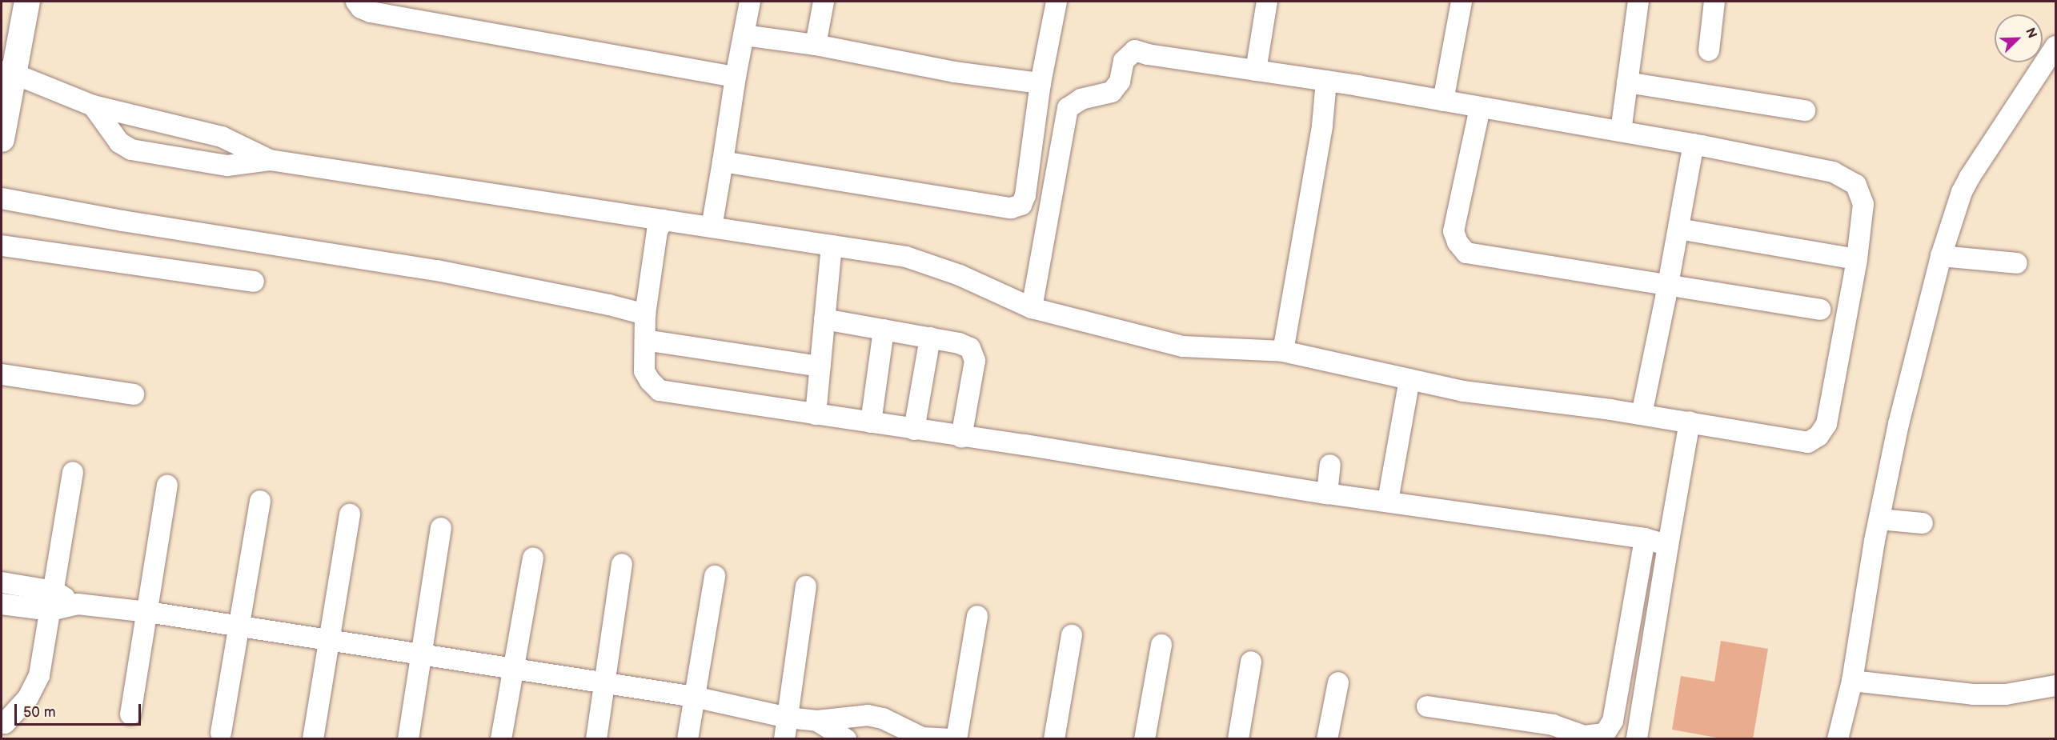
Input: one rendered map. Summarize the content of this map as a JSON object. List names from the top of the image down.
{
  "scale_bar": "50 m",
  "north": "top right"
}
